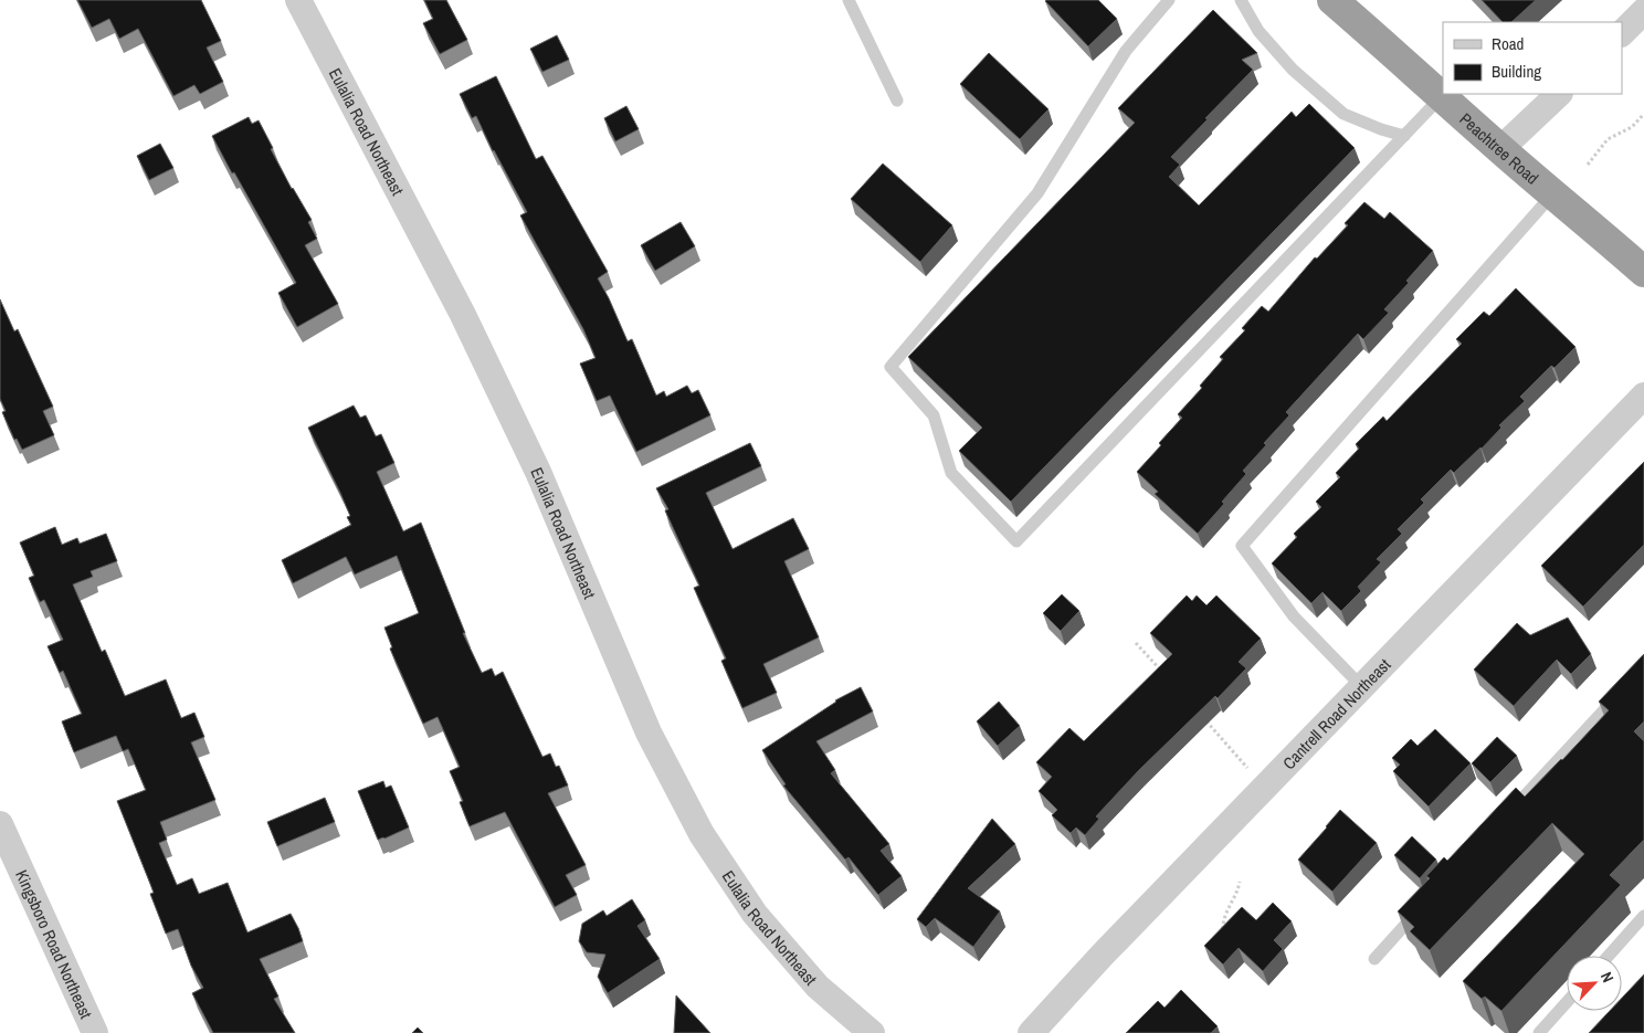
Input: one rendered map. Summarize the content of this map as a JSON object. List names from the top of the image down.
{
  "streets": {
    "highway": ["Peachtree Road"],
    "street": ["Eulalia Road Northeast", "Cantrell Road Northeast", "Kingsboro Road Northeast"]
  },
  "legend": ["Road", "Building"],
  "north": "top right"
}
